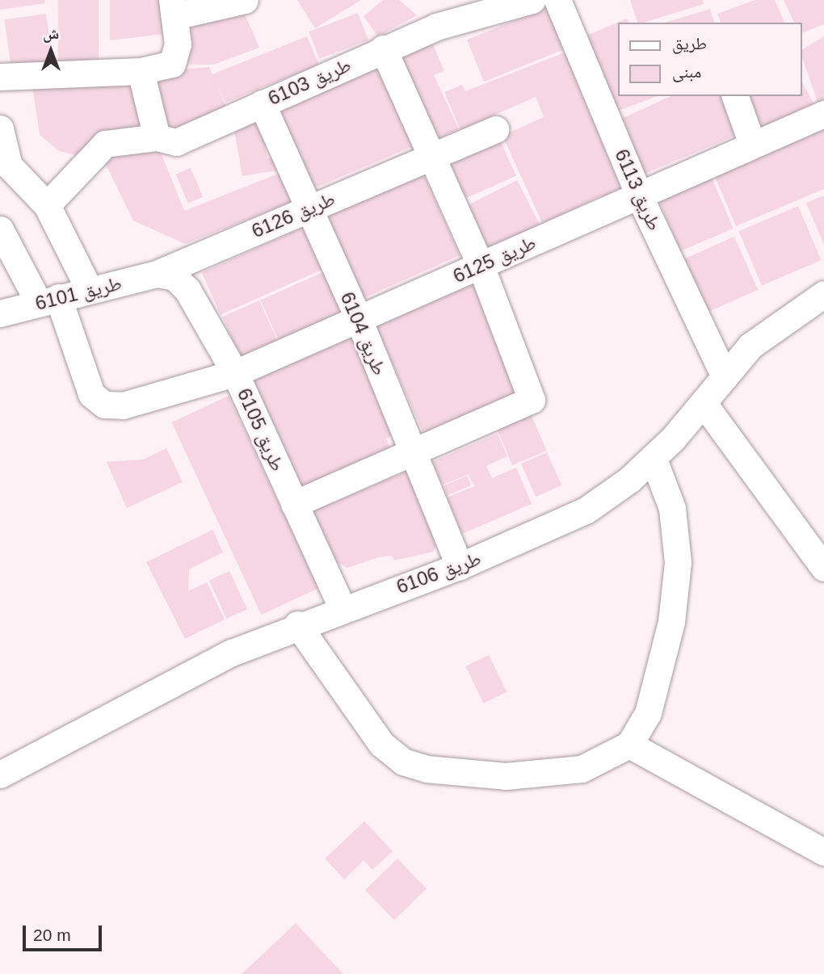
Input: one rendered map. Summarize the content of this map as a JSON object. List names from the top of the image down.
{
  "streets": {
    "street": [
      "طريق 6103",
      "طريق 6113",
      "طريق 6126",
      "طريق 6125",
      "طريق 6101",
      "طريق 6104",
      "طريق 6105",
      "طريق 6106"
    ]
  },
  "crossings": [
    ["طريق 6103", "طريق 6104"],
    ["طريق 6113", "طريق 6125"],
    ["طريق 6113", "طريق 6106"],
    ["طريق 6126", "طريق 6101"],
    ["طريق 6126", "طريق 6104"],
    ["طريق 6126", "طريق 6105"],
    ["طريق 6125", "طريق 6101"],
    ["طريق 6125", "طريق 6104"],
    ["طريق 6125", "طريق 6105"],
    ["طريق 6101", "طريق 6105"],
    ["طريق 6104", "طريق 6106"],
    ["طريق 6105", "طريق 6106"]
  ],
  "legend": ["طريق", "مبنى"],
  "scale_bar": "20 m",
  "north": "top"
}
